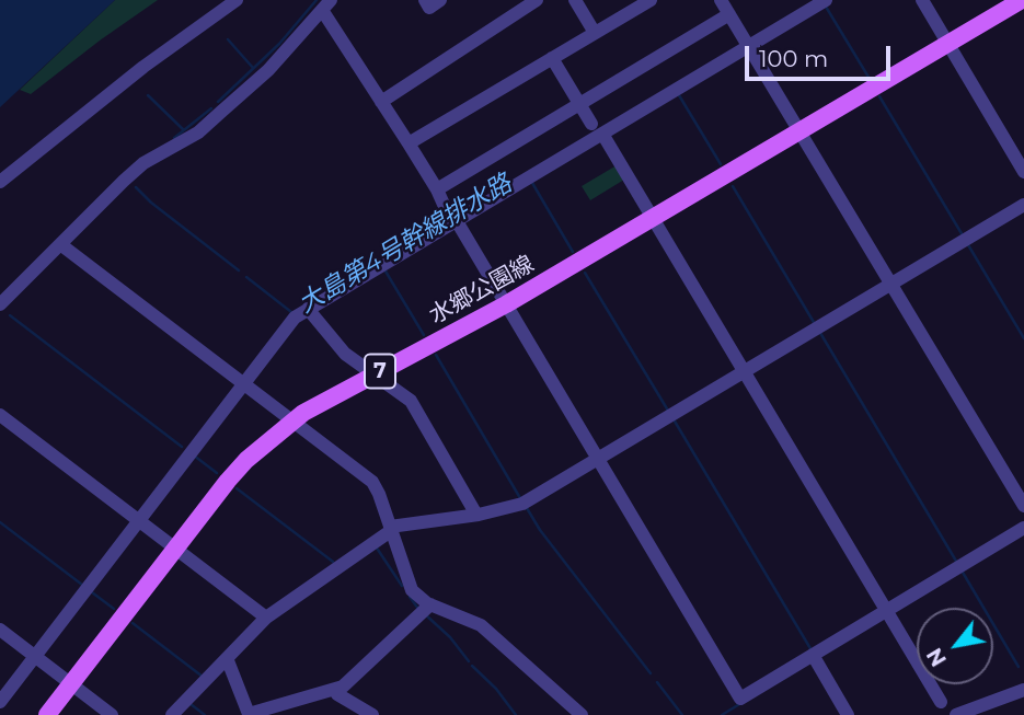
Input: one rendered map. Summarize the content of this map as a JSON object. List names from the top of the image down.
{
  "streets": {
    "main road": ["水郷公園線", "7"]
  },
  "water": ["大島第4号幹線排水路"],
  "scale_bar": "100 m",
  "north": "bottom left"
}
